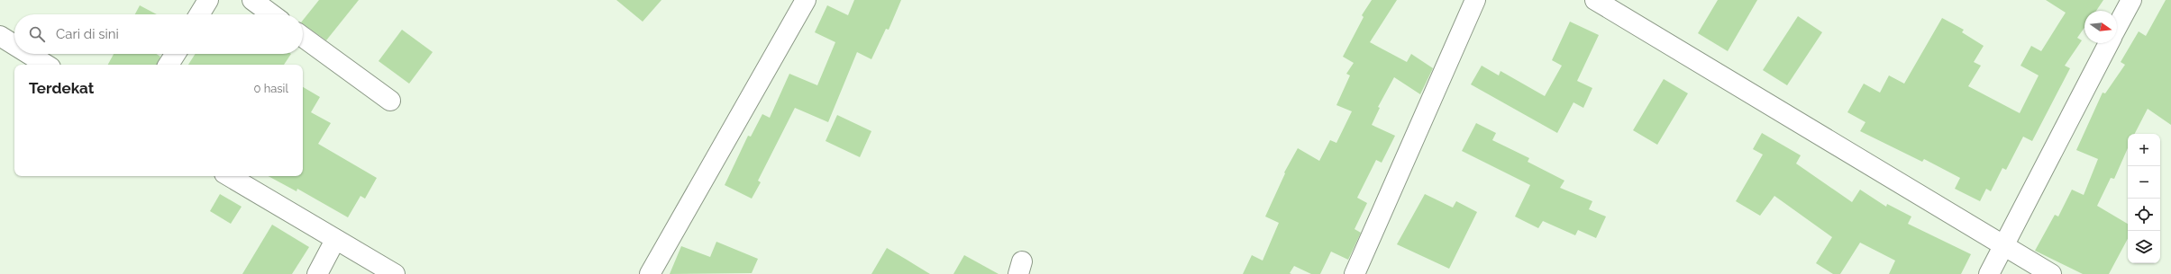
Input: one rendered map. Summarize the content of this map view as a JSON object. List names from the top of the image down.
{
  "north": "right",
  "page": {
    "search": "Cari di sini",
    "heading": ["Terdekat", "0 hasil"],
    "map_buttons": ["+", "−"]
  }
}
